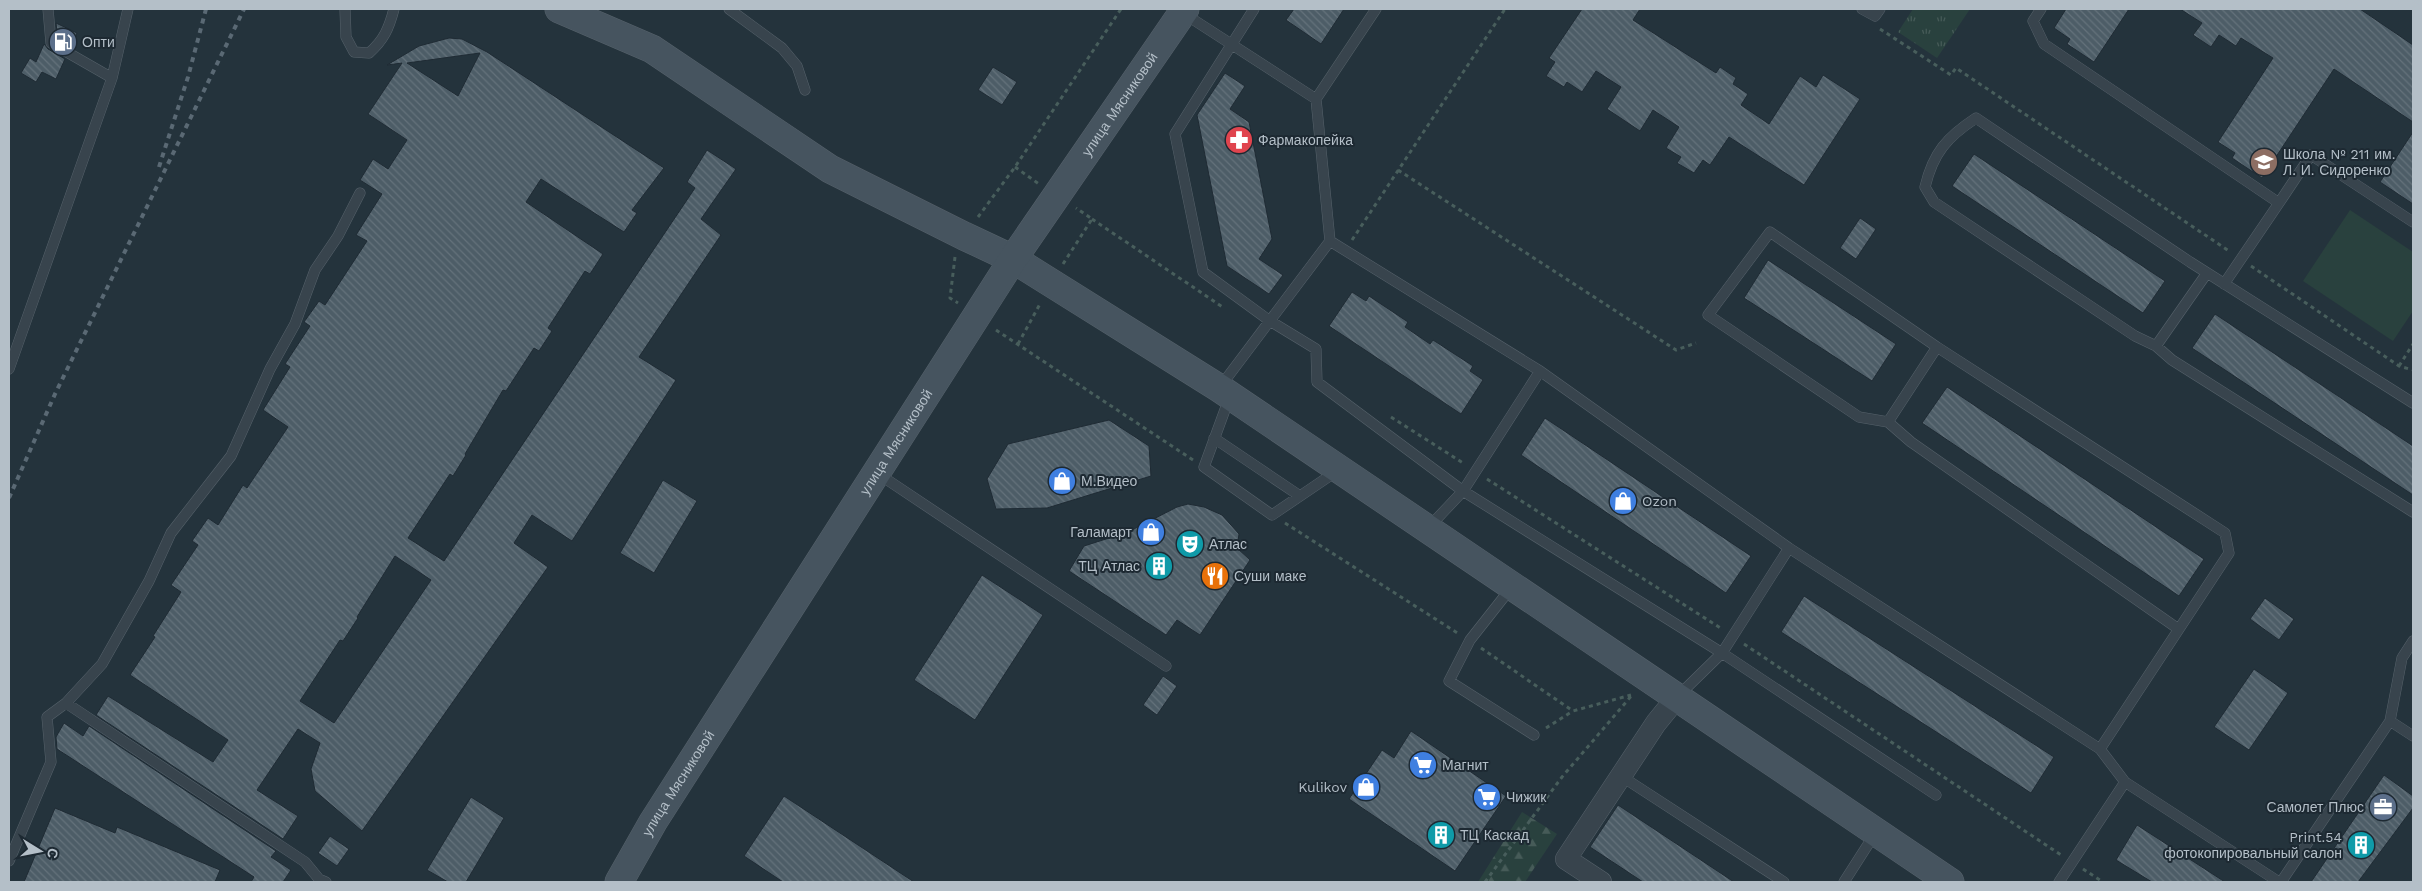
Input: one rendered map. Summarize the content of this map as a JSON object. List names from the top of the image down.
{
  "streets": {
    "street": ["улица Мясниковой"]
  },
  "places": {
    "fuel station": ["Опти"],
    "pharmacy": ["Фармакопейка"],
    "school or university": ["Школа № 211 им. Л. И. Сидоренко"],
    "shop": [
      "М.Видео",
      "Ozon",
      "Галамарт",
      "Kulikov"
    ],
    "theatre": ["Атлас"],
    "building": ["ТЦ Атлас", "ТЦ Каскад", "Print.54 фотокопировальный салон"],
    "restaurant": ["Суши маке"],
    "supermarket": ["Магнит", "Чижик"],
    "office": ["Самолет Плюс"]
  },
  "north": "right"
}
